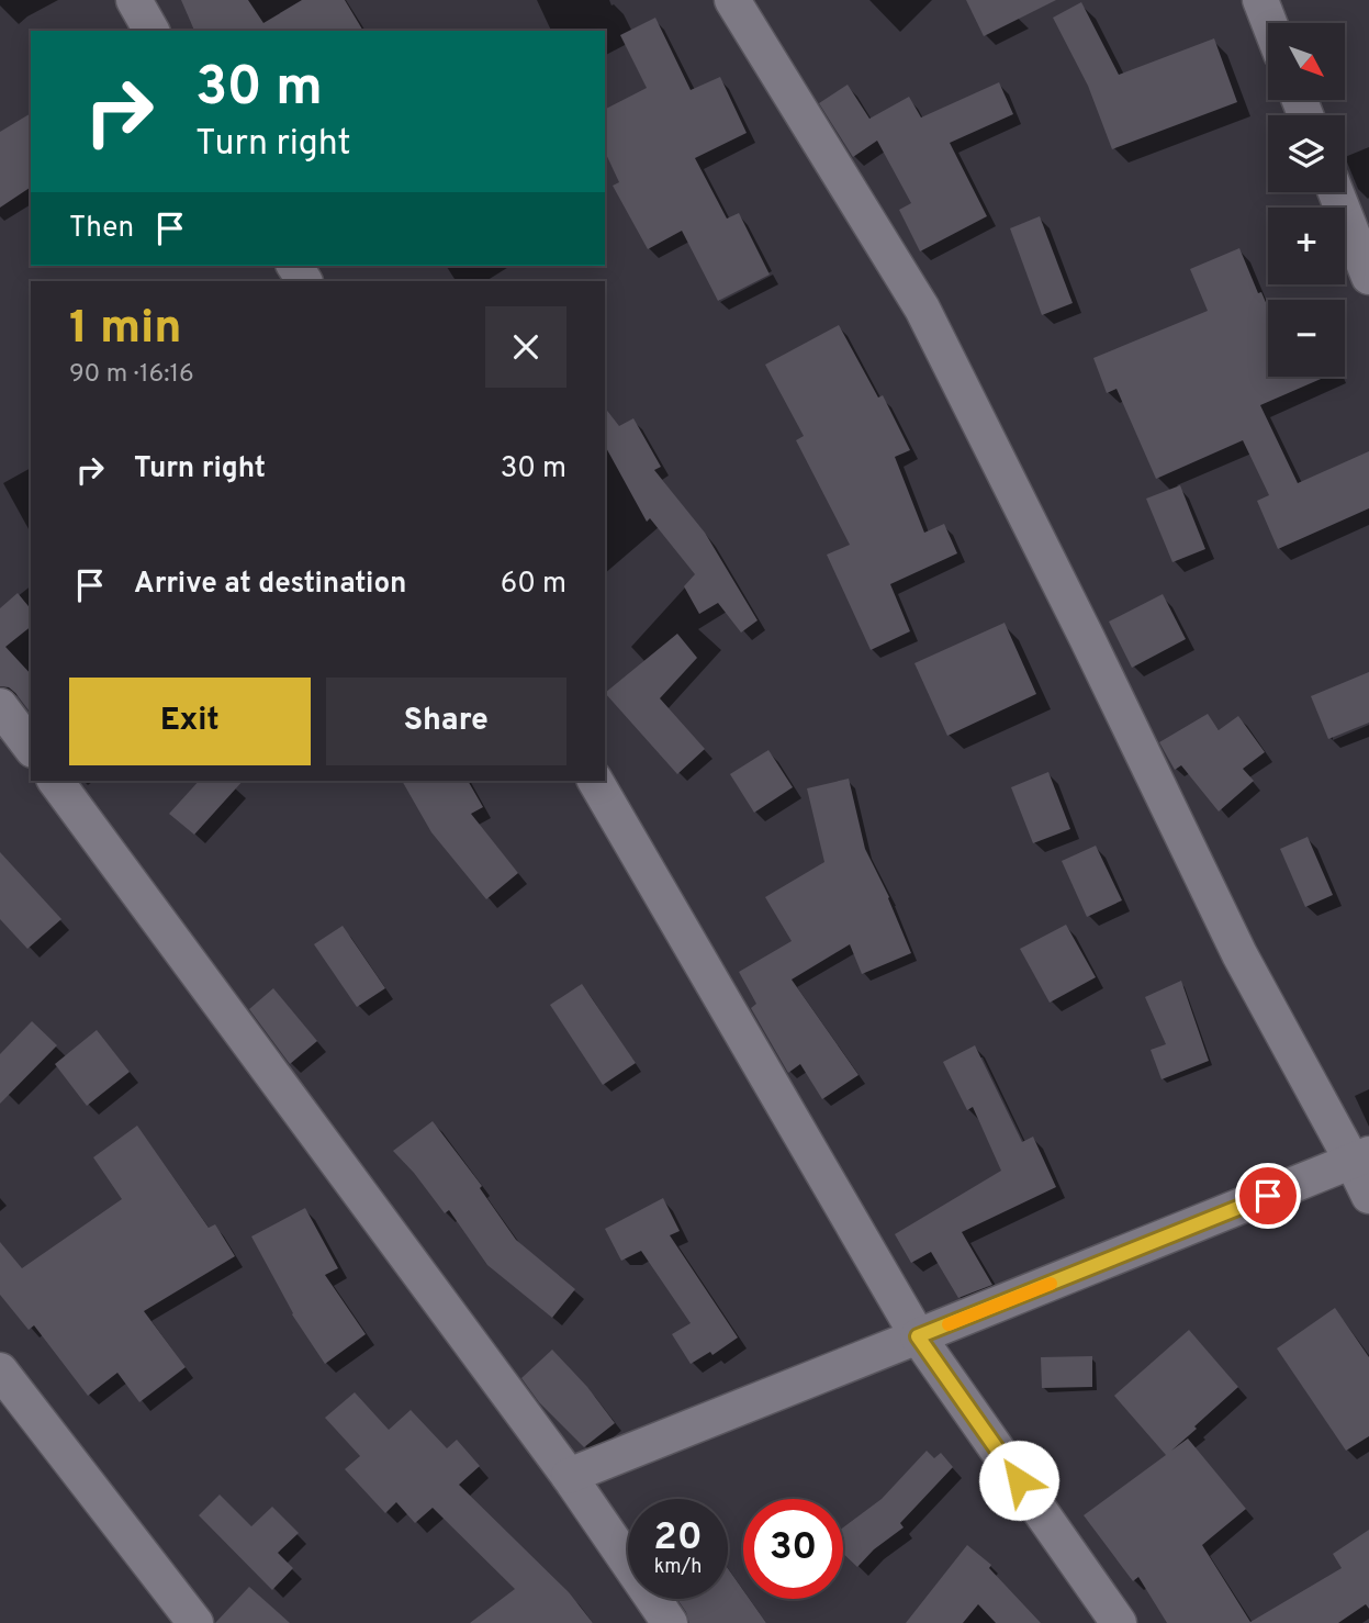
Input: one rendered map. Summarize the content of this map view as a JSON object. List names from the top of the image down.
{
  "north": "bottom right",
  "page": {
    "map_buttons": ["+", "−"],
    "turn": ["30 m", "Turn right"],
    "then": "Then",
    "heading": ["1 min", "90 m · 16:16"],
    "list": [
      {
        "name": "Turn right",
        "value": "30 m"
      },
      {
        "name": "Arrive at destination",
        "value": "60 m"
      }
    ],
    "buttons": ["Exit", "Share"],
    "speed": "20 km/h",
    "limit": "30"
  }
}
